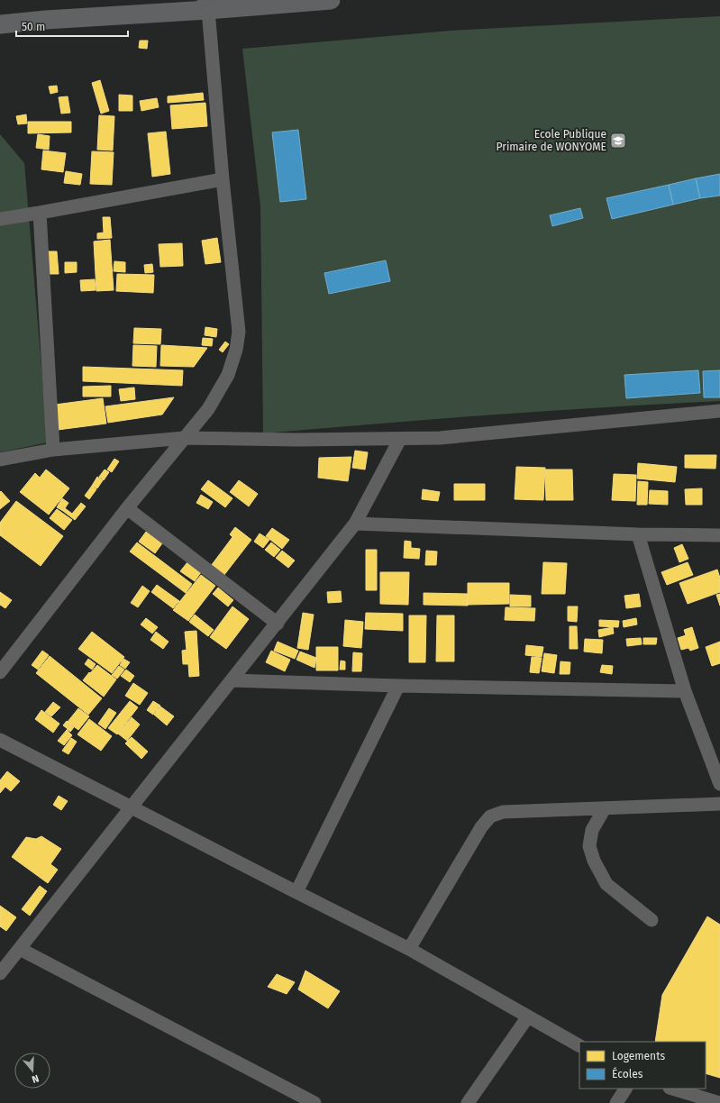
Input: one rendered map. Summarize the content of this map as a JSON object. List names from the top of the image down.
{
  "places": {
    "school or university": ["Ecole Publique Primaire de WONYOME"]
  },
  "legend": ["Logements", "Écoles"],
  "scale_bar": "50 m",
  "north": "bottom"
}
